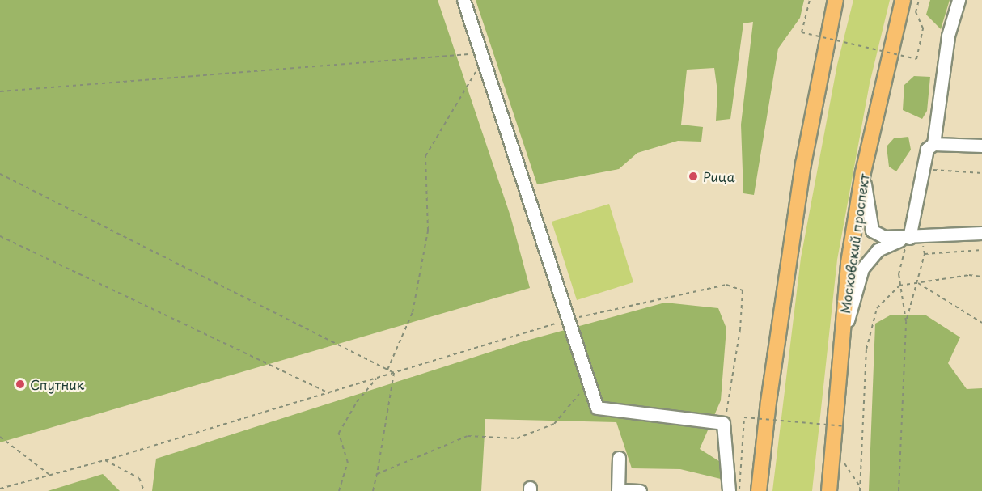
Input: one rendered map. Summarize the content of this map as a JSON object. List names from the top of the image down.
{
  "streets": {
    "main road": ["Московский проспект"]
  },
  "places": ["Рица", "Спутник"]
}
